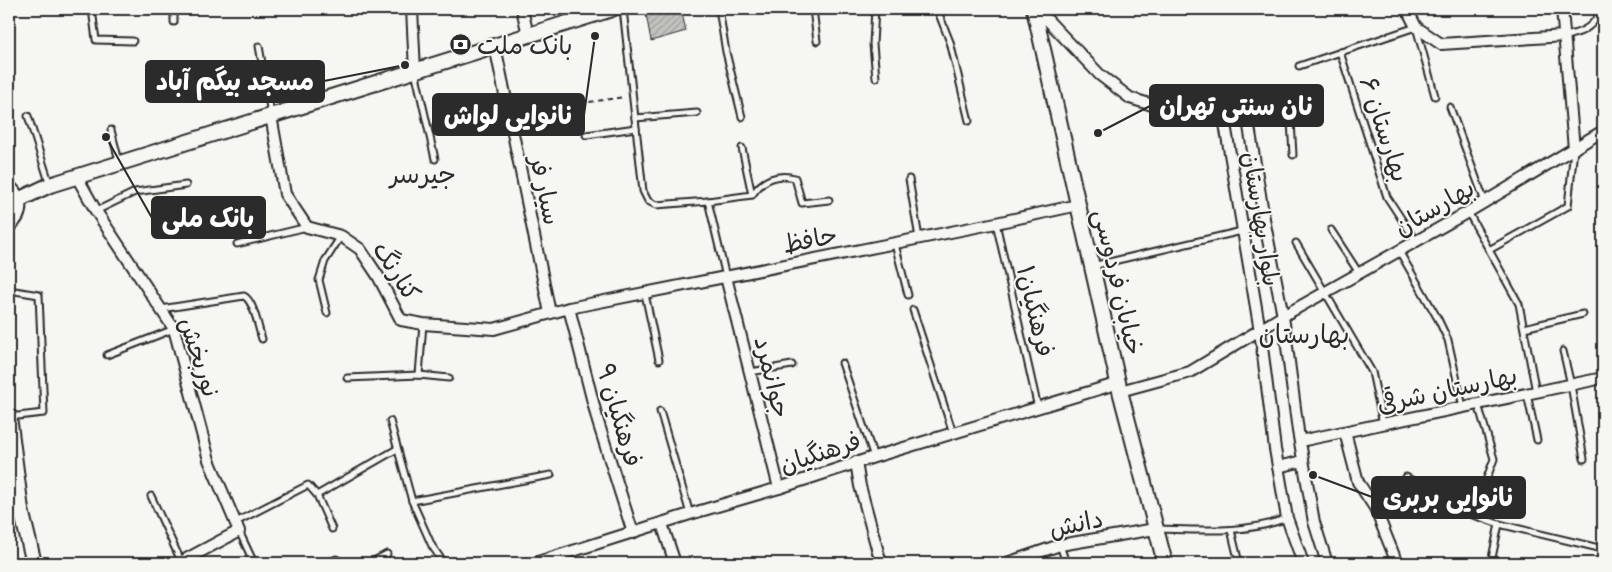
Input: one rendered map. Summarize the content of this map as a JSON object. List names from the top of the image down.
{
  "streets": {
    "main road": ["خیابان فردوسی"],
    "street": [
      "سیار فر",
      "بهارستان",
      "بلوار بهارستان",
      "حافظ",
      "کنارنگ",
      "نوربخش",
      "جوانمرد",
      "بهارستان شرقی",
      "فرهنگیان ۹",
      "فرهنگیان",
      "دانش"
    ],
    "lane": ["بهارستان ۶", "فرهنگیان۱"]
  },
  "crossings": [
    ["بهارستان ۶", "بهارستان"],
    ["سیار فر", "حافظ"],
    ["سیار فر", "کنارنگ"],
    ["بهارستان", "بلوار بهارستان"],
    ["بهارستان", "فرهنگیان"],
    ["بلوار بهارستان", "بهارستان شرقی"],
    ["بلوار بهارستان", "فرهنگیان"],
    ["حافظ", "کنارنگ"],
    ["حافظ", "خیابان فردوسی"],
    ["حافظ", "فرهنگیان۱"],
    ["حافظ", "جوانمرد"],
    ["حافظ", "فرهنگیان ۹"],
    ["خیابان فردوسی", "فرهنگیان"],
    ["خیابان فردوسی", "دانش"],
    ["فرهنگیان۱", "فرهنگیان"],
    ["جوانمرد", "فرهنگیان"],
    ["فرهنگیان ۹", "فرهنگیان"]
  ],
  "districts": ["جیرسر", "بهارستان"],
  "places": {
    "other": [
      "نانوایی لواش",
      "مسجد بیگم آباد",
      "نان سنتی تهران",
      "بانک ملی",
      "نانوایی بربری"
    ],
    "bank": ["بانک ملت"]
  }
}
